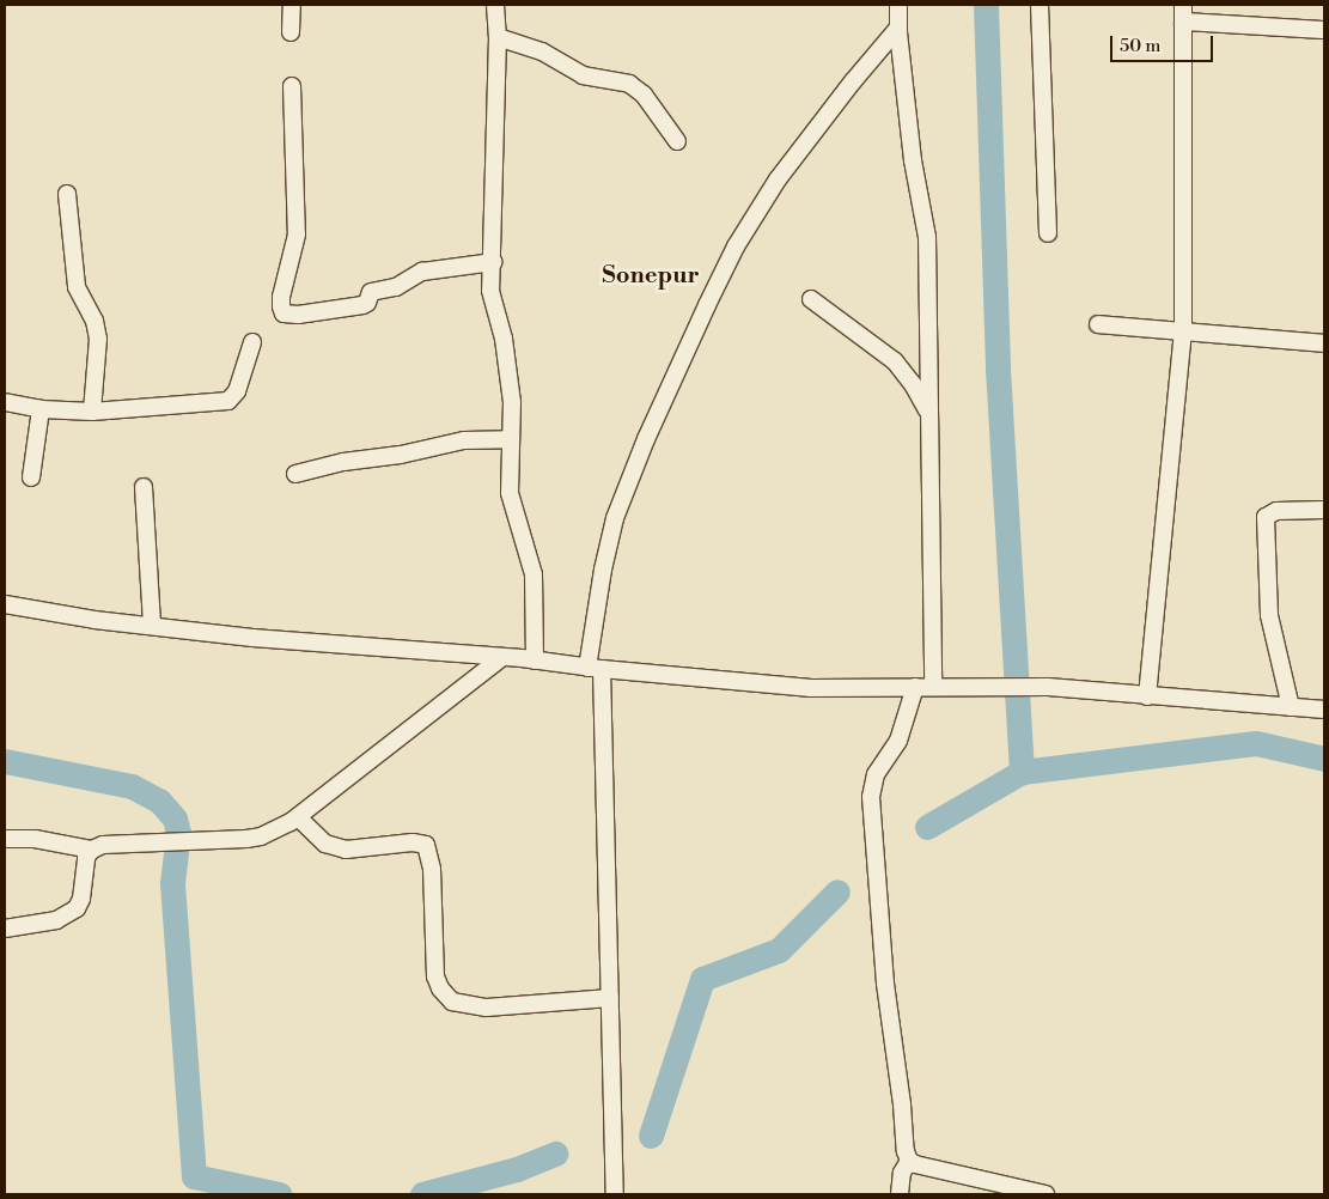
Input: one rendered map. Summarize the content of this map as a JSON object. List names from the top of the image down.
{
  "districts": ["Sonepur"],
  "scale_bar": "50 m"
}
